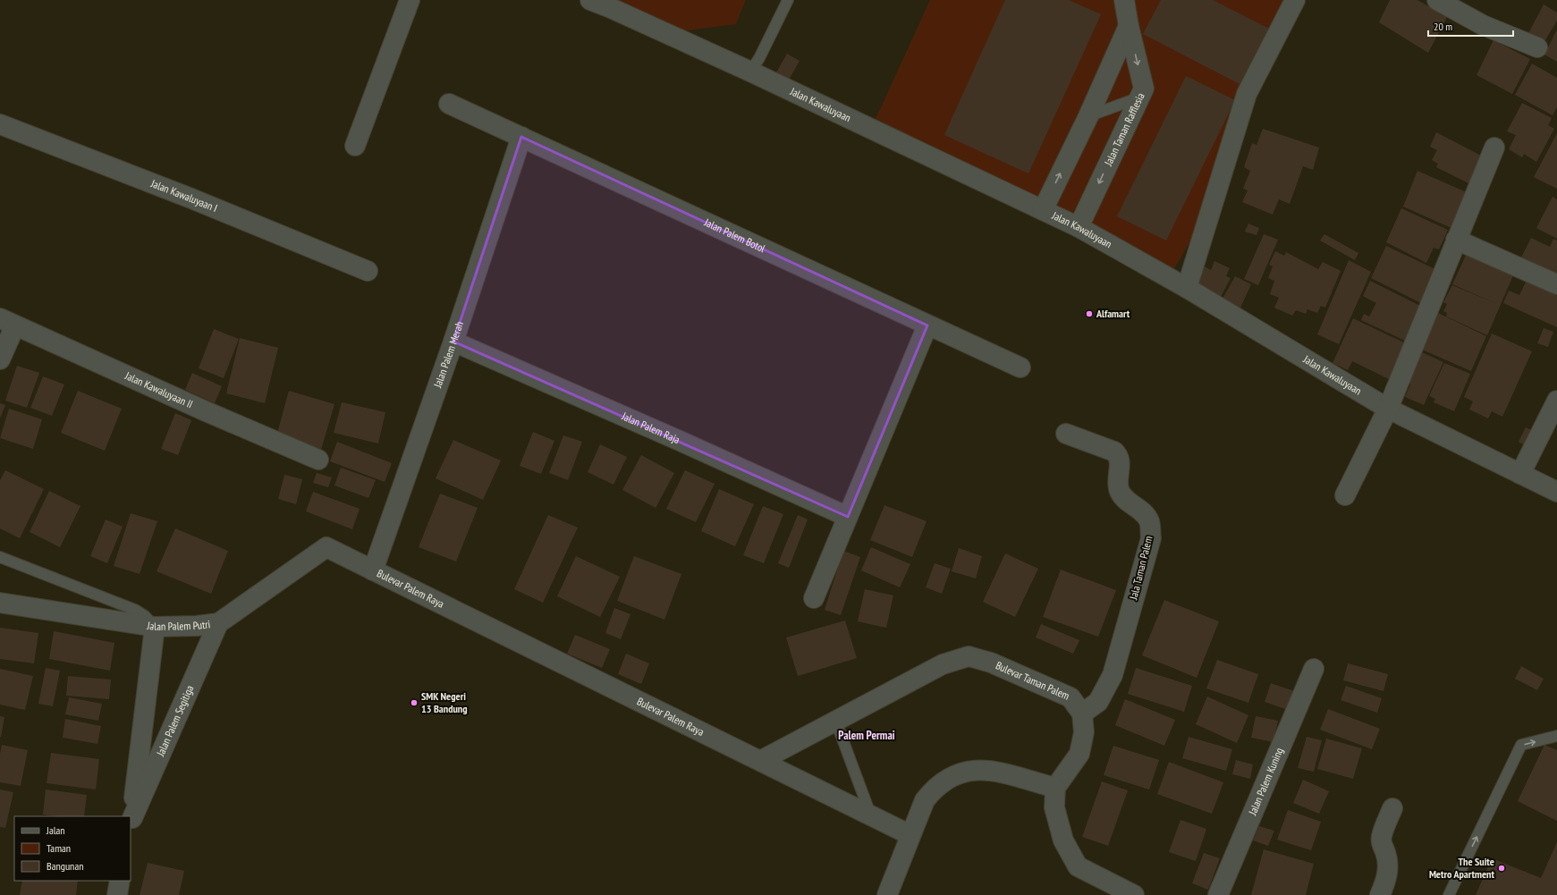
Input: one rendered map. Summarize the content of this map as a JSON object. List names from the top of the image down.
{
  "streets": {
    "street": [
      "Jalan Kawaluyaan",
      "Jalan Taman Rafflesia",
      "Jalan Kawaluyaan I",
      "Jalan Palem Botol",
      "Jalan Palem Merah",
      "Jalan Kawaluyaan II",
      "Jalan Palem Raja",
      "Jala Taman Palem",
      "Bulevar Palem Raya",
      "Jalan Palem Putri",
      "Bulevar Taman Palem",
      "Jalan Palem Segitiga",
      "Jalan Palem Kuning"
    ]
  },
  "crossings": [
    ["Jalan Kawaluyaan", "Jalan Taman Rafflesia"],
    ["Jalan Palem Botol", "Jalan Palem Merah"],
    ["Jalan Palem Merah", "Jalan Palem Raja"],
    ["Jalan Palem Merah", "Bulevar Palem Raya"],
    ["Jalan Palem Merah", "Jalan Palem Putri"],
    ["Jala Taman Palem", "Bulevar Taman Palem"],
    ["Bulevar Palem Raya", "Jalan Palem Putri"],
    ["Bulevar Palem Raya", "Bulevar Taman Palem"],
    ["Jalan Palem Putri", "Jalan Palem Segitiga"]
  ],
  "districts": ["Palem Permai"],
  "places": ["Alfamart", "SMK Negeri 13 Bandung", "The Suite Metro Apartment"],
  "legend": ["Jalan", "Taman", "Bangunan"],
  "scale_bar": "20 m"
}
